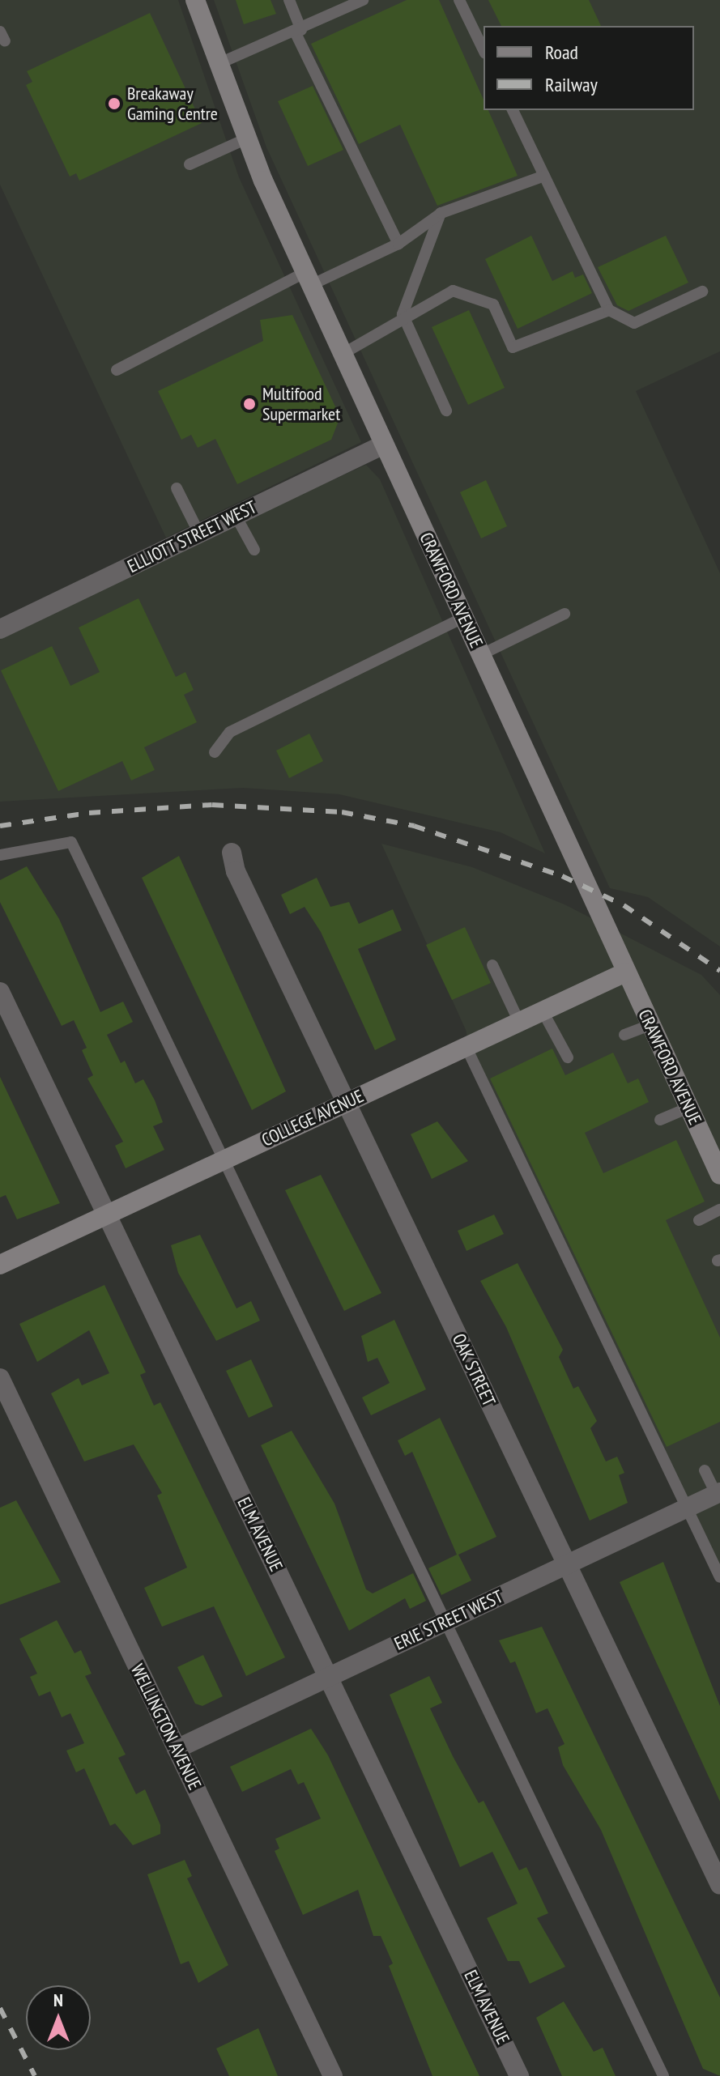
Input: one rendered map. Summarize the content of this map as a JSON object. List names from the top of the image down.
{
  "streets": {
    "street": [
      "ELLIOTT STREET WEST",
      "CRAWFORD AVENUE",
      "COLLEGE AVENUE",
      "OAK STREET",
      "ELM AVENUE",
      "ERIE STREET WEST",
      "WELLINGTON AVENUE"
    ]
  },
  "crossings": [
    ["ELLIOTT STREET WEST", "CRAWFORD AVENUE"],
    ["CRAWFORD AVENUE", "COLLEGE AVENUE"],
    ["COLLEGE AVENUE", "OAK STREET"],
    ["COLLEGE AVENUE", "ELM AVENUE"],
    ["OAK STREET", "ERIE STREET WEST"],
    ["ELM AVENUE", "ERIE STREET WEST"],
    ["ERIE STREET WEST", "WELLINGTON AVENUE"]
  ],
  "places": ["Breakaway Gaming Centre", "Multifood Supermarket"],
  "legend": ["Road", "Railway"],
  "north": "top"
}
